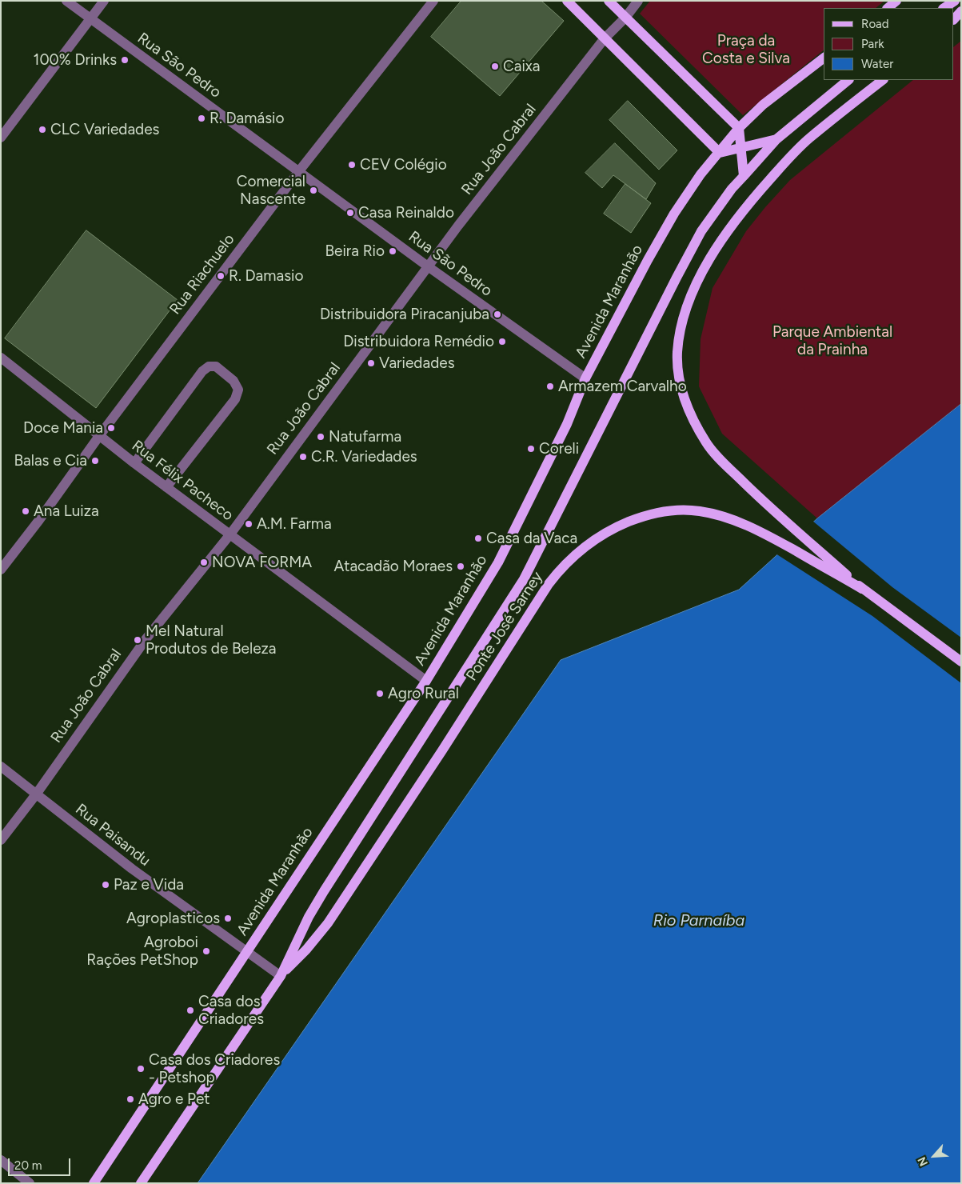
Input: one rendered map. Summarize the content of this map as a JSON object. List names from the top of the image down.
{
  "streets": {
    "main road": ["Avenida Maranhão", "Ponte José Sarney"],
    "street": [
      "Rua São Pedro",
      "Rua João Cabral",
      "Rua Riachuelo",
      "Rua Félix Pacheco",
      "Rua Paisandu"
    ]
  },
  "crossings": [
    ["Rua São Pedro", "Rua João Cabral"],
    ["Rua São Pedro", "Rua Riachuelo"],
    ["Rua São Pedro", "Avenida Maranhão"],
    ["Rua João Cabral", "Rua Félix Pacheco"],
    ["Rua João Cabral", "Rua Paisandu"],
    ["Rua Riachuelo", "Rua Félix Pacheco"],
    ["Avenida Maranhão", "Rua Félix Pacheco"],
    ["Avenida Maranhão", "Rua Paisandu"],
    ["Ponte José Sarney", "Rua Paisandu"]
  ],
  "water": ["Rio Parnaíba"],
  "parks": ["Praça da Costa e Silva", "Parque Ambiental da Prainha"],
  "places": [
    "100% Drinks",
    "Caixa",
    "R. Damásio",
    "CLC Variedades",
    "CEV Colégio",
    "Comercial Nascente",
    "Casa Reinaldo",
    "Beira Rio",
    "R. Damasio",
    "Distribuidora Piracanjuba",
    "Distribuidora Remédio",
    "Variedades",
    "Armazem Carvalho",
    "Doce Mania",
    "Natufarma",
    "Coreli",
    "C.R. Variedades",
    "Balas e Cia",
    "Ana Luiza",
    "A.M. Farma",
    "Casa da Vaca",
    "NOVA FORMA",
    "Atacadão Moraes",
    "Mel Natural Produtos de Beleza",
    "Agro Rural",
    "Paz e Vida",
    "Agroplasticos",
    "Agroboi Rações PetShop",
    "Casa dos Criadores",
    "Casa dos Criadores - Petshop",
    "Agro e Pet"
  ],
  "legend": ["Road", "Park", "Water"],
  "scale_bar": "20 m",
  "north": "bottom left"
}
